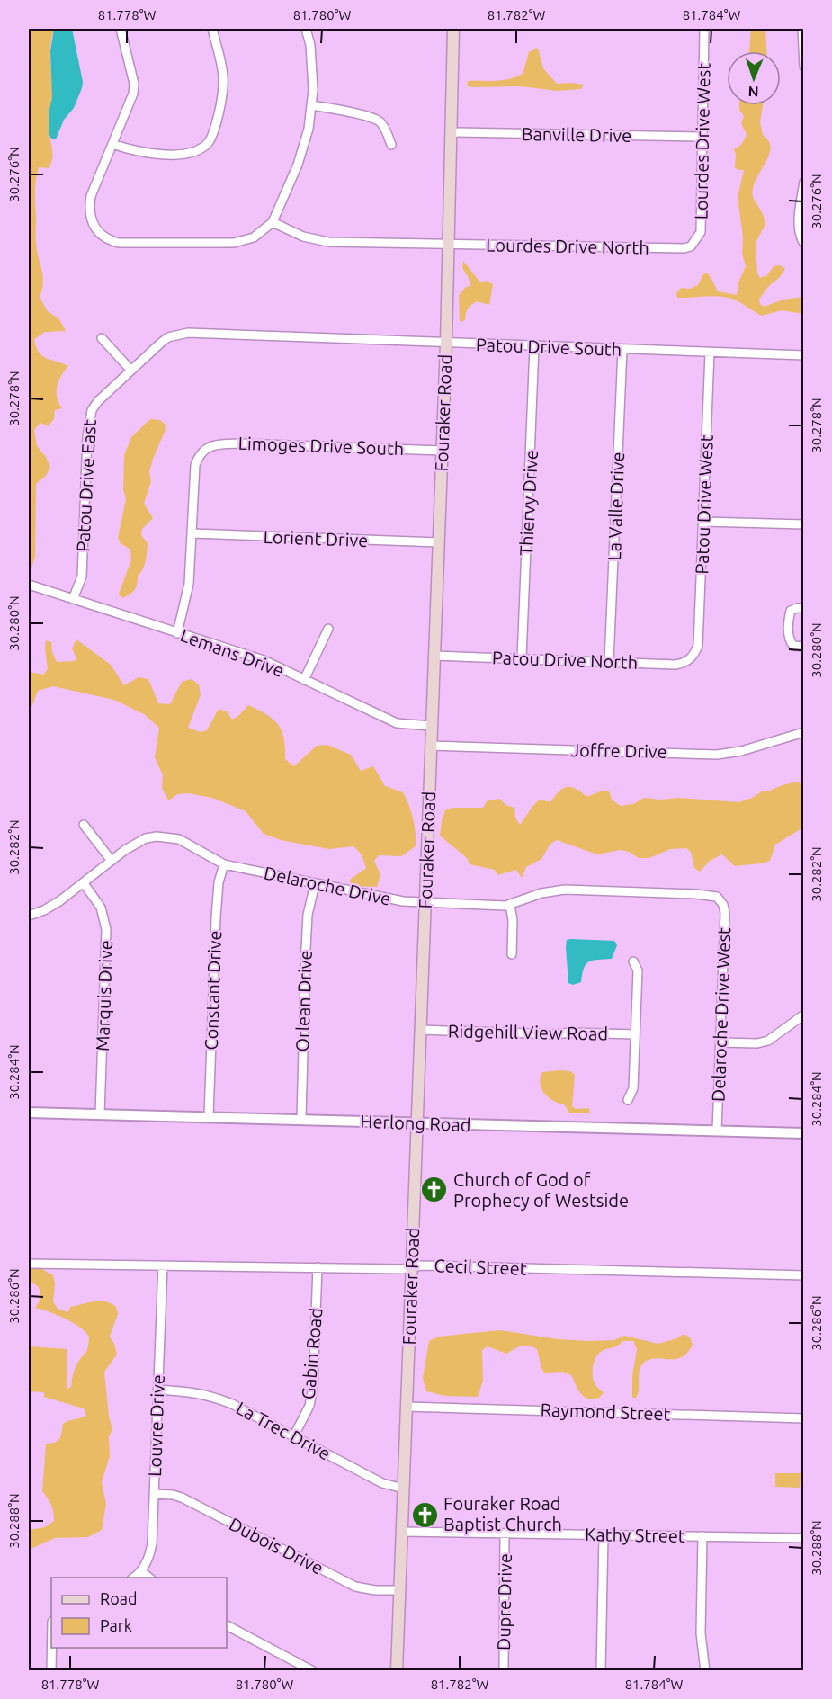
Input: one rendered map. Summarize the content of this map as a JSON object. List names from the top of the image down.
{
  "streets": {
    "main road": ["Fouraker Road"],
    "street": [
      "Banville Drive",
      "Lourdes Drive West",
      "Lourdes Drive North",
      "Patou Drive South",
      "Limoges Drive South",
      "Patou Drive East",
      "Thiervy Drive",
      "Patou Drive West",
      "La Valle Drive",
      "Lorient Drive",
      "Lemans Drive",
      "Patou Drive North",
      "Joffre Drive",
      "Delaroche Drive",
      "Constant Drive",
      "Marquis Drive",
      "Orlean Drive",
      "Delaroche Drive West",
      "Ridgehill View Road",
      "Herlong Road",
      "Cecil Street",
      "Gabin Road",
      "Raymond Street",
      "Louvre Drive",
      "La Trec Drive",
      "Kathy Street",
      "Dubois Drive",
      "Dupre Drive"
    ]
  },
  "crossings": [
    ["Banville Drive", "Lourdes Drive West"],
    ["Banville Drive", "Fouraker Road"],
    ["Lourdes Drive West", "Lourdes Drive North"],
    ["Lourdes Drive North", "Fouraker Road"],
    ["Patou Drive South", "Fouraker Road"],
    ["Patou Drive South", "Patou Drive East"],
    ["Patou Drive South", "Thiervy Drive"],
    ["Patou Drive South", "Patou Drive West"],
    ["Patou Drive South", "La Valle Drive"],
    ["Fouraker Road", "Limoges Drive South"],
    ["Fouraker Road", "Lorient Drive"],
    ["Fouraker Road", "Lemans Drive"],
    ["Fouraker Road", "Patou Drive North"],
    ["Fouraker Road", "Joffre Drive"],
    ["Fouraker Road", "Delaroche Drive"],
    ["Fouraker Road", "Ridgehill View Road"],
    ["Fouraker Road", "Herlong Road"],
    ["Fouraker Road", "Cecil Street"],
    ["Fouraker Road", "Raymond Street"],
    ["Fouraker Road", "La Trec Drive"],
    ["Fouraker Road", "Kathy Street"],
    ["Fouraker Road", "Dubois Drive"],
    ["Limoges Drive South", "Lorient Drive"],
    ["Patou Drive East", "Lemans Drive"],
    ["Thiervy Drive", "Patou Drive North"],
    ["Patou Drive West", "Patou Drive North"],
    ["La Valle Drive", "Patou Drive North"],
    ["Delaroche Drive", "Constant Drive"],
    ["Delaroche Drive", "Marquis Drive"],
    ["Delaroche Drive", "Orlean Drive"],
    ["Delaroche Drive", "Delaroche Drive West"],
    ["Constant Drive", "Herlong Road"],
    ["Marquis Drive", "Herlong Road"],
    ["Orlean Drive", "Herlong Road"],
    ["Delaroche Drive West", "Herlong Road"],
    ["Cecil Street", "Gabin Road"],
    ["Cecil Street", "Louvre Drive"],
    ["Gabin Road", "La Trec Drive"],
    ["Louvre Drive", "La Trec Drive"],
    ["Louvre Drive", "Dubois Drive"],
    ["Kathy Street", "Dupre Drive"]
  ],
  "places": {
    "church": ["Church of God of Prophecy of Westside", "Fouraker Road Baptist Church"]
  },
  "legend": ["Road", "Park"],
  "north": "bottom",
  "coordinates": [
    "81.778°W",
    "81.780°W",
    "81.782°W",
    "81.784°W",
    "30.276°N",
    "30.278°N",
    "30.280°N",
    "30.282°N",
    "30.284°N",
    "30.286°N",
    "30.288°N"
  ]
}
